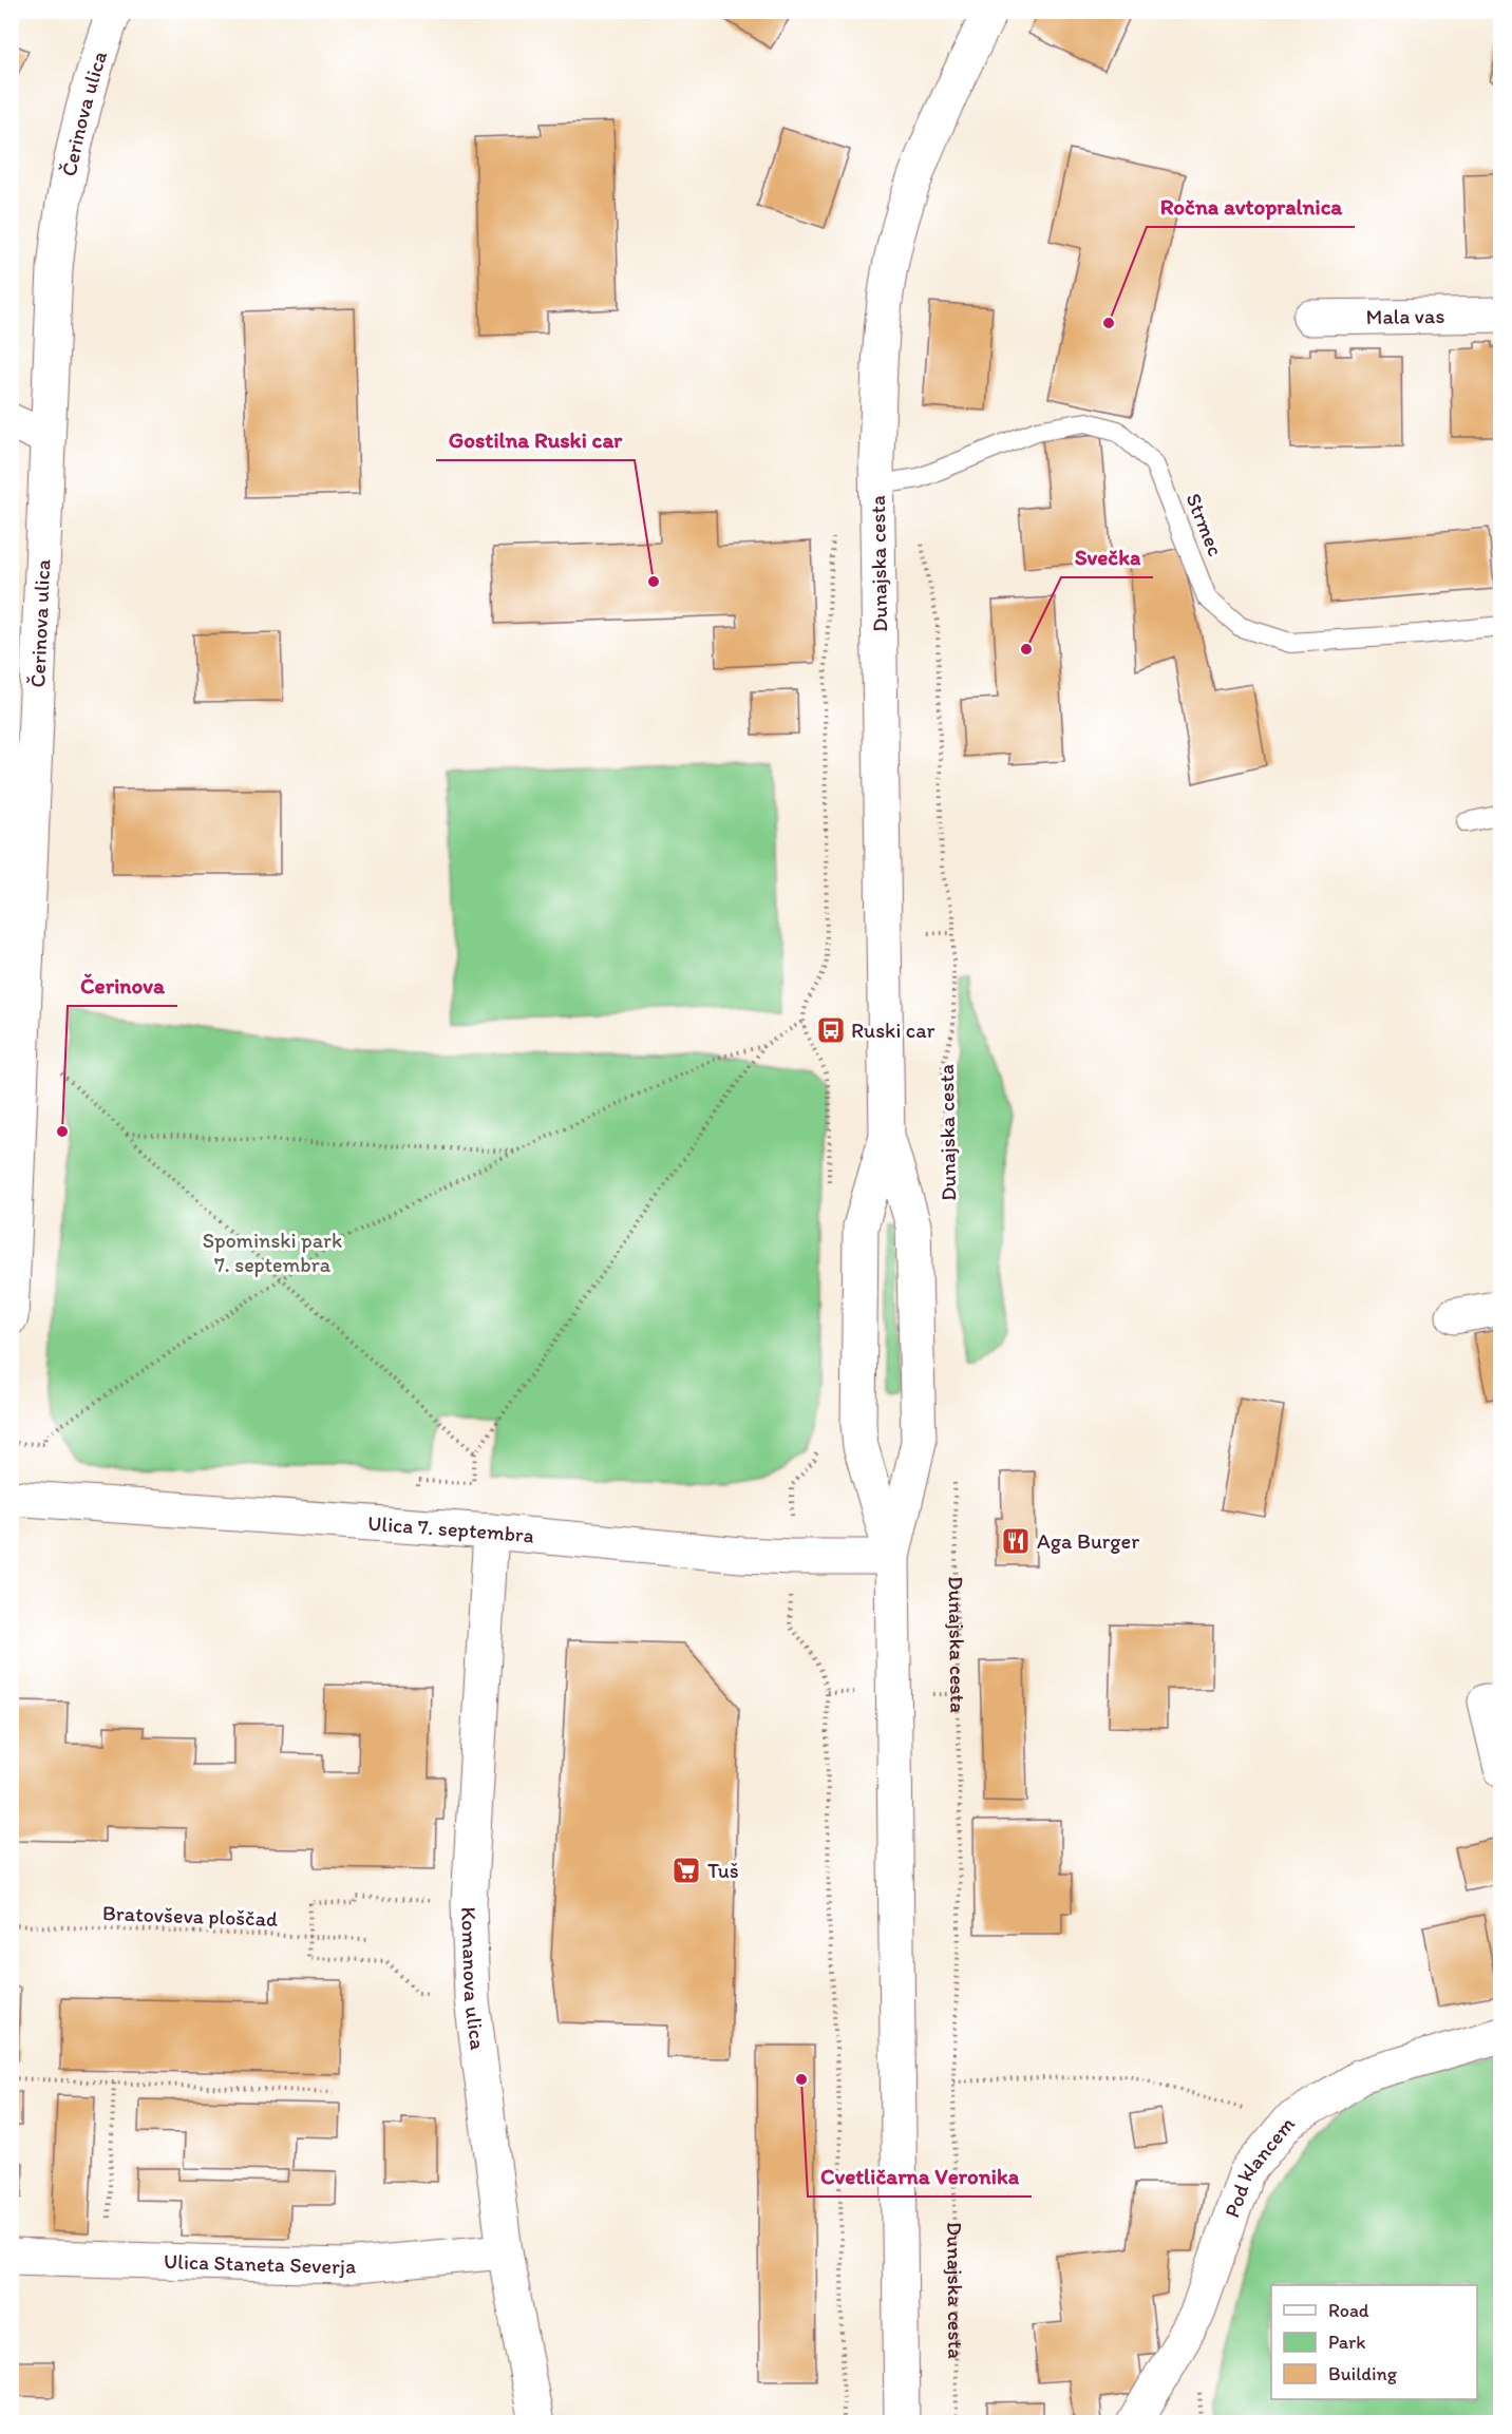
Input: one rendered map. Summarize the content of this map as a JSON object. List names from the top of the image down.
{
  "streets": {
    "street": [
      "Čerinova ulica",
      "Mala vas",
      "Dunajska cesta",
      "Ulica 7. septembra",
      "Komanova ulica",
      "Pod klancem",
      "Ulica Staneta Severja"
    ],
    "lane": ["Strmec"],
    "path": ["Bratovševa ploščad"]
  },
  "crossings": [
    ["Strmec", "Dunajska cesta"],
    ["Dunajska cesta", "Ulica 7. septembra"],
    ["Ulica 7. septembra", "Komanova ulica"],
    ["Komanova ulica", "Ulica Staneta Severja"]
  ],
  "parks": ["Spominski park 7. septembra"],
  "places": {
    "other": [
      "Ročna avtopralnica",
      "Gostilna Ruski car",
      "Svečka",
      "Čerinova",
      "Cvetličarna Veronika"
    ],
    "bus stop": ["Ruski car"],
    "restaurant": ["Aga Burger"],
    "supermarket": ["Tuš"]
  },
  "legend": ["Road", "Park", "Building"]
}
